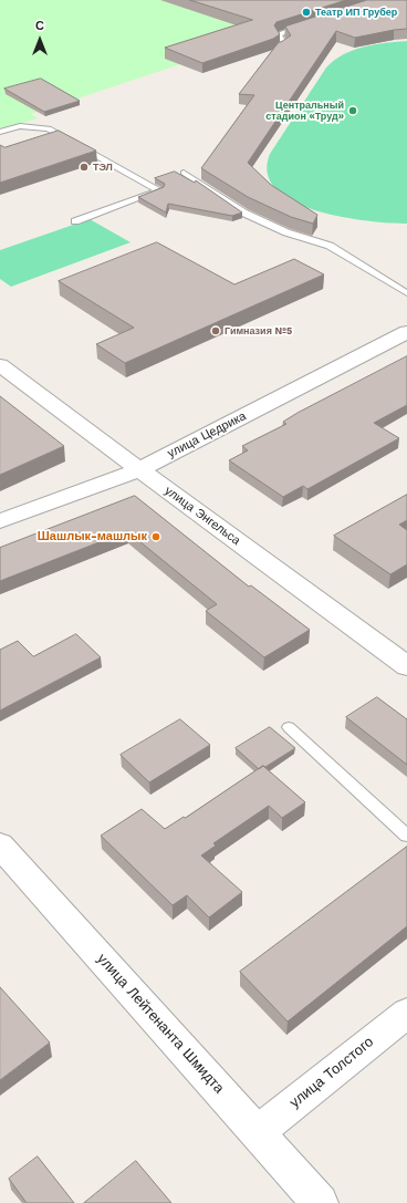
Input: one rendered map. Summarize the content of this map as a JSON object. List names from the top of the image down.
{
  "streets": {
    "street": [
      "улица Цедрика",
      "улица Энгельса",
      "улица Лейтенанта Шмидта",
      "улица Толстого"
    ]
  },
  "crossings": [
    ["улица Цедрика", "улица Энгельса"],
    ["улица Лейтенанта Шмидта", "улица Толстого"]
  ],
  "places": [
    "Театр ИП Грубер",
    "Центральный стадион «Труд»",
    "ТЭЛ",
    "Гимназия №5",
    "Шашлык-машлык"
  ],
  "north": "top"
}
